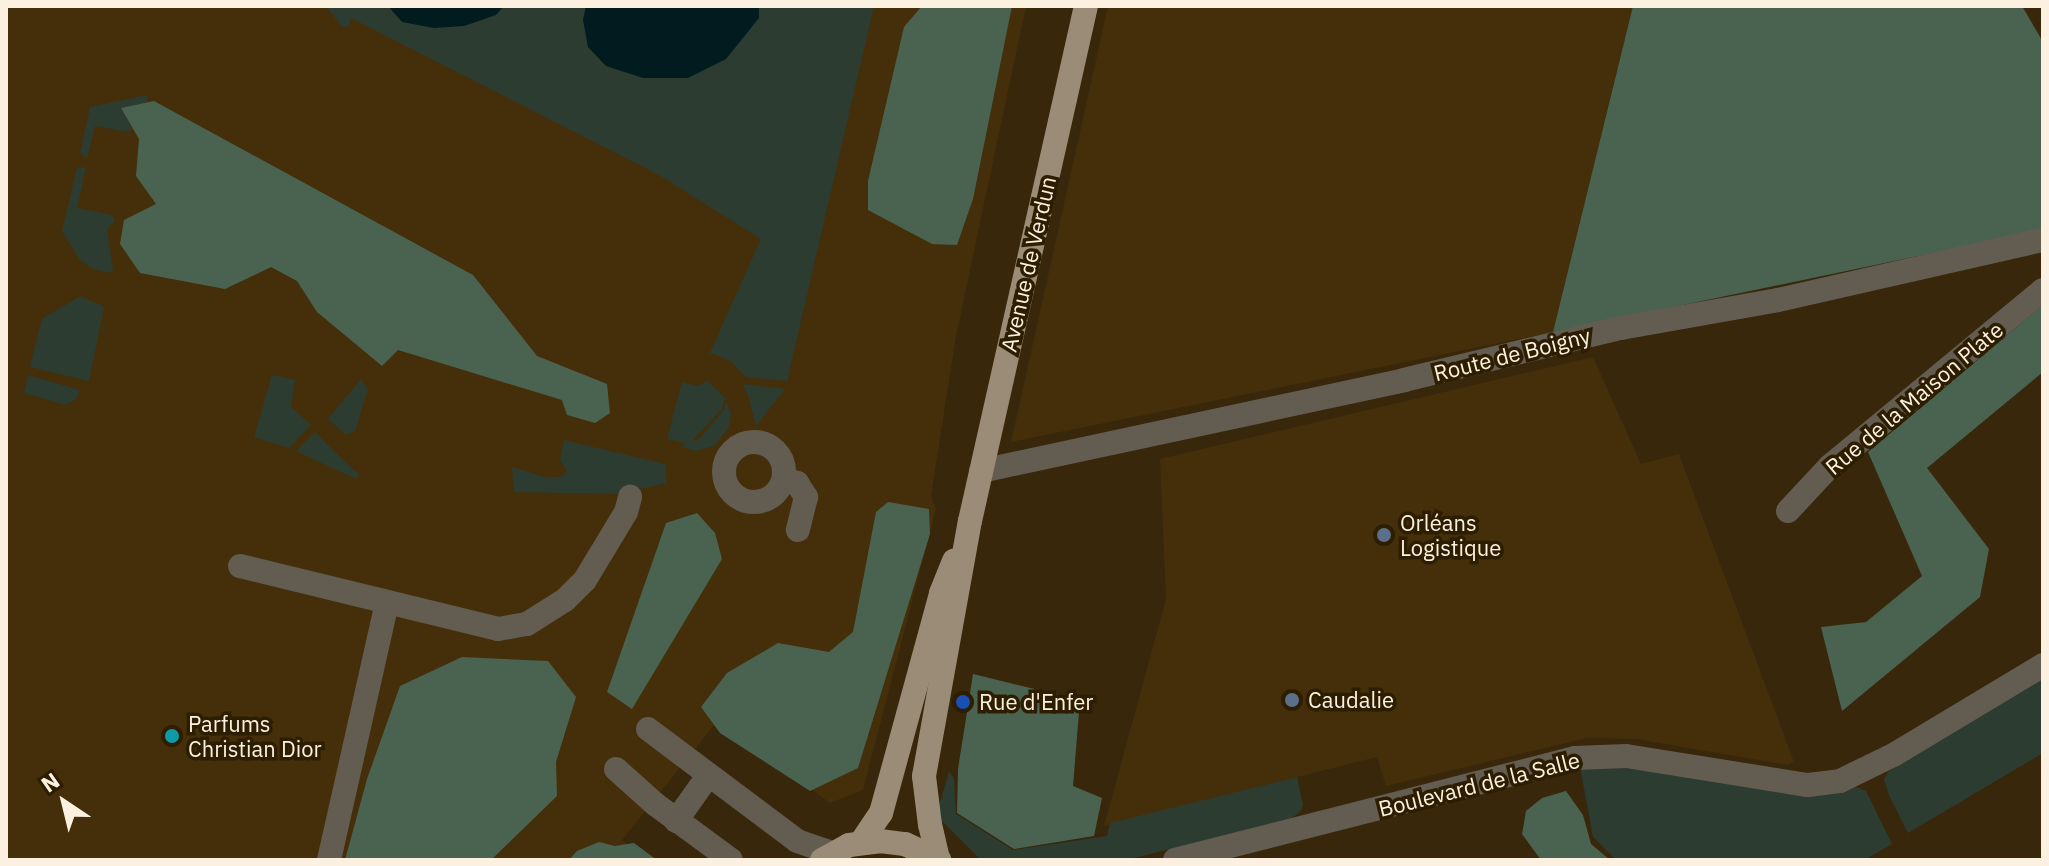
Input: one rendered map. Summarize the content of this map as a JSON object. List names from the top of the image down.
{
  "streets": {
    "main road": ["Avenue de Verdun"],
    "street": ["Route de Boigny", "Rue de la Maison Plate", "Boulevard de la Salle"]
  },
  "crossings": [
    ["Avenue de Verdun", "Route de Boigny"]
  ],
  "places": [
    "Orléans Logistique",
    "Caudalie",
    "Rue d'Enfer",
    "Parfums Christian Dior"
  ],
  "north": "top left"
}
